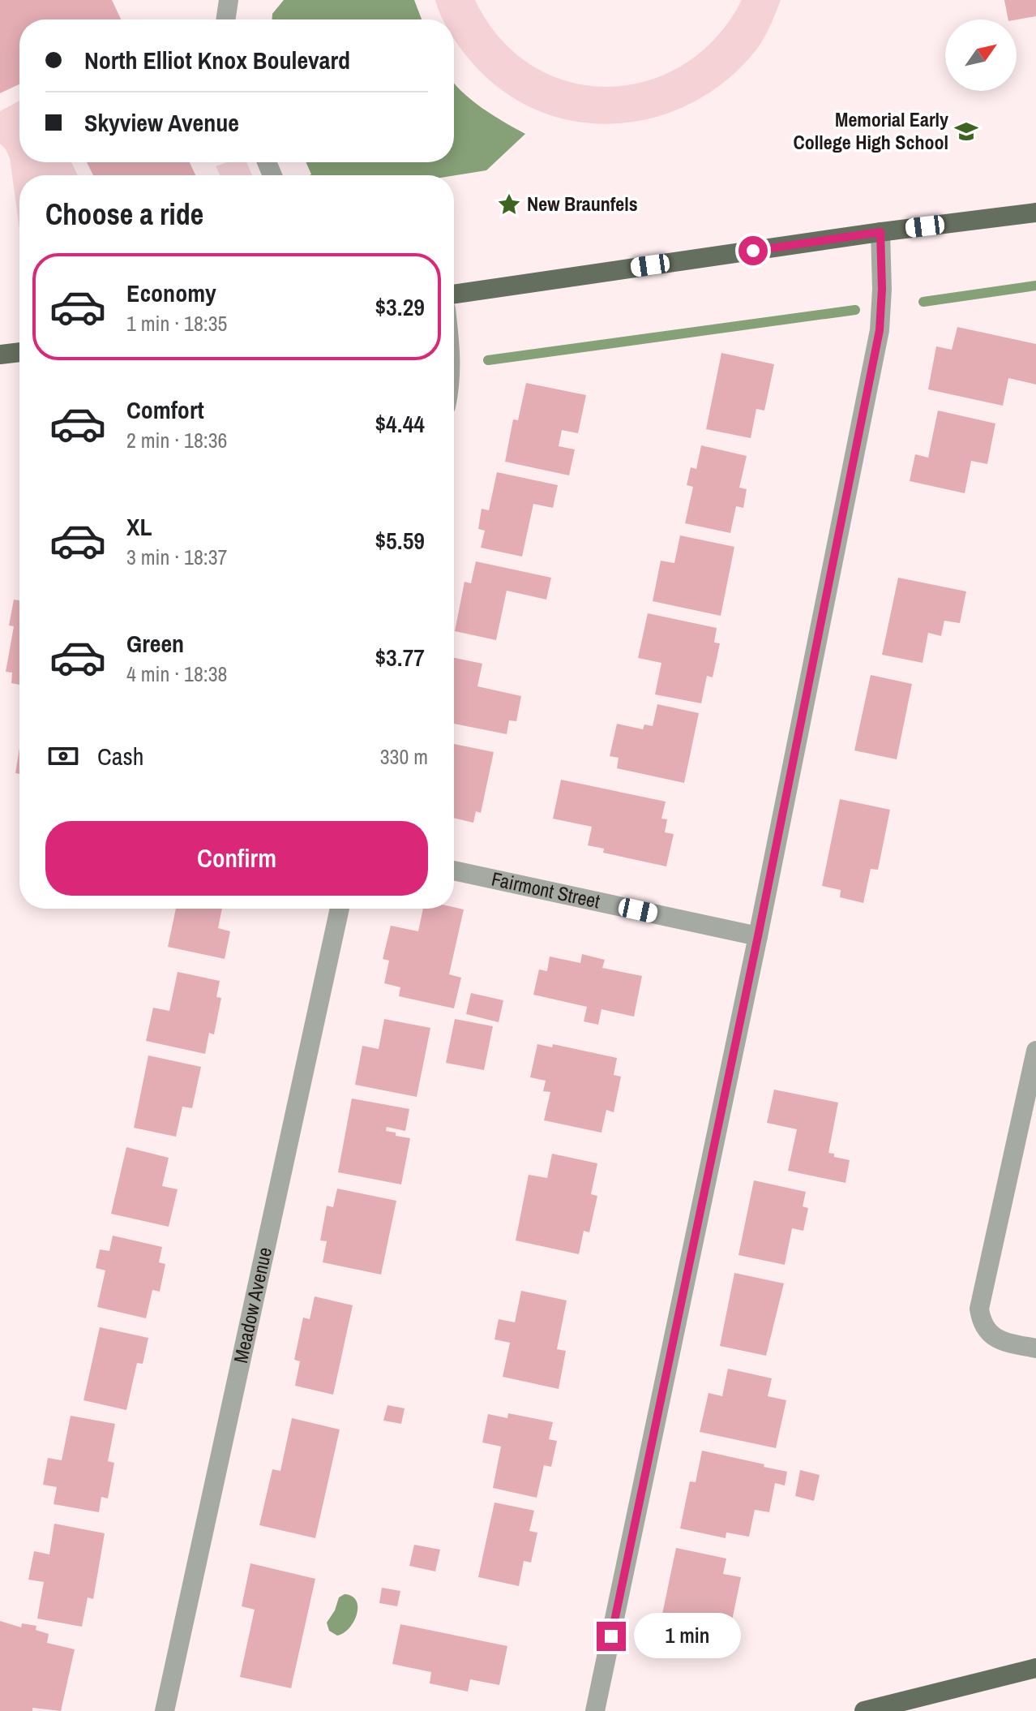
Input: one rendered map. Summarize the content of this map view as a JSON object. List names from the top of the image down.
{
  "streets": {
    "street": ["Fairmont Street", "Meadow Avenue"]
  },
  "places": {
    "school or university": ["Memorial Early College High School"],
    "place": ["New Braunfels"]
  },
  "north": "top right",
  "page": {
    "banner": ["North Elliot Knox Boulevard", "Skyview Avenue"],
    "heading": "Choose a ride",
    "list": [
      {
        "name": "Economy",
        "note": "1 min · 18:35",
        "value": "$3.29"
      },
      {
        "name": "Comfort",
        "note": "2 min · 18:36",
        "value": "$4.44"
      },
      {
        "name": "XL",
        "note": "3 min · 18:37",
        "value": "$5.59"
      },
      {
        "name": "Green",
        "note": "4 min · 18:38",
        "value": "$3.77"
      }
    ],
    "pay": ["Cash", "330 m"],
    "buttons": "Confirm",
    "bubble": "1 min"
  }
}
